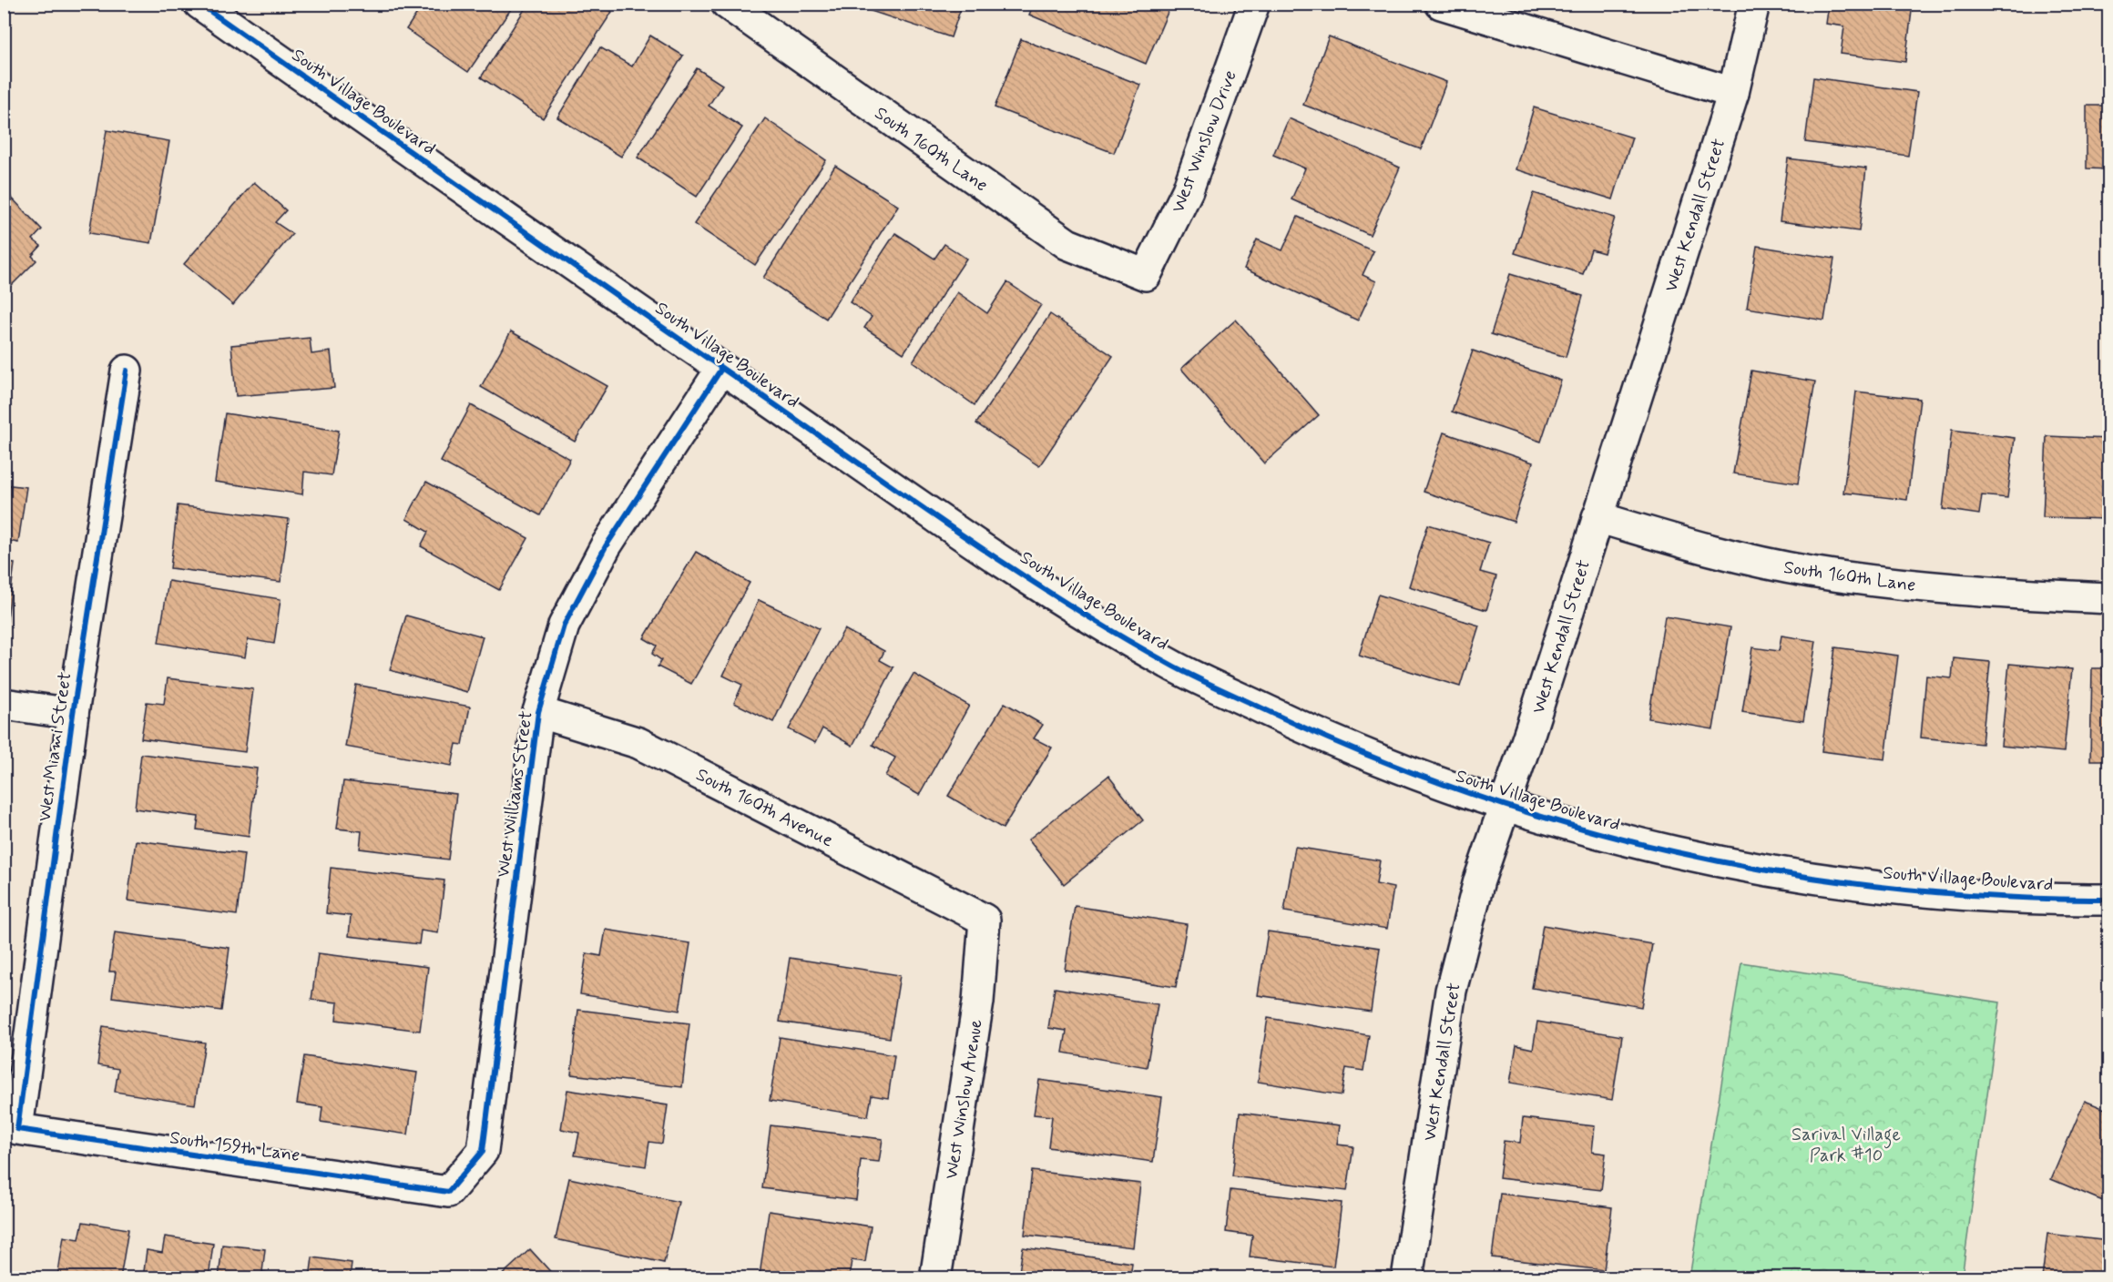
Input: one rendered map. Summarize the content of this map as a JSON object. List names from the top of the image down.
{
  "streets": {
    "street": [
      "South Village Boulevard",
      "West Winslow Drive",
      "South 160th Lane",
      "West Kendall Street",
      "West Miami Street",
      "West Williams Street",
      "South 160th Avenue",
      "West Winslow Avenue",
      "South 159th Lane"
    ]
  },
  "crossings": [
    ["South Village Boulevard", "West Kendall Street"],
    ["South Village Boulevard", "West Williams Street"],
    ["West Winslow Drive", "South 160th Lane"],
    ["South 160th Lane", "West Kendall Street"],
    ["West Miami Street", "South 159th Lane"],
    ["West Williams Street", "South 160th Avenue"],
    ["West Williams Street", "South 159th Lane"],
    ["South 160th Avenue", "West Winslow Avenue"]
  ],
  "parks": ["Sarival Village Park #10"]
}
